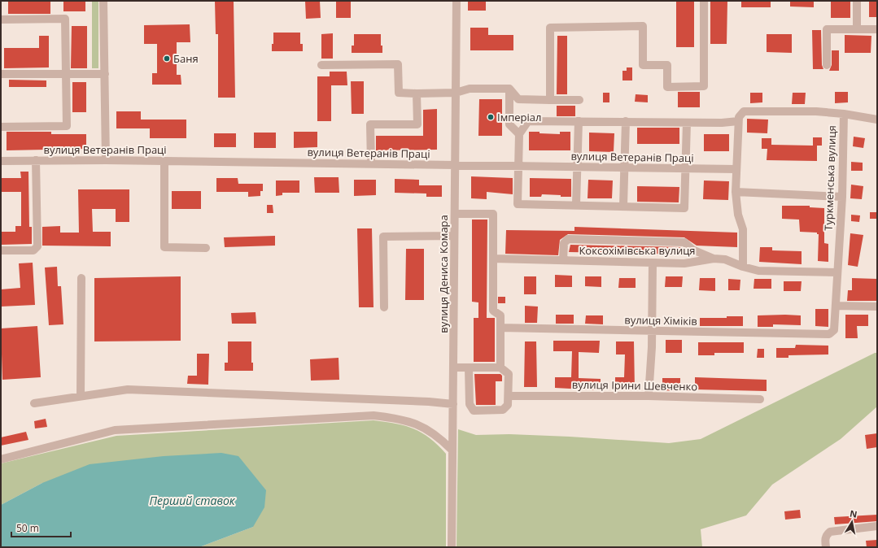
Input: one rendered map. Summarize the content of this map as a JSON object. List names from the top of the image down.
{
  "streets": {
    "street": [
      "вулиця Ветеранів Праці",
      "Туркменська вулиця",
      "Коксохімівська вулиця",
      "вулиця Дениса Комара",
      "вулиця Хіміків",
      "вулиця Ірини Шевченко"
    ]
  },
  "crossings": [
    ["вулиця Ветеранів Праці", "вулиця Дениса Комара"],
    ["Туркменська вулиця", "Коксохімівська вулиця"],
    ["Туркменська вулиця", "вулиця Хіміків"]
  ],
  "water": ["Перший ставок"],
  "places": ["Баня", "Імперіал"],
  "scale_bar": "50 m",
  "north": "top"
}
